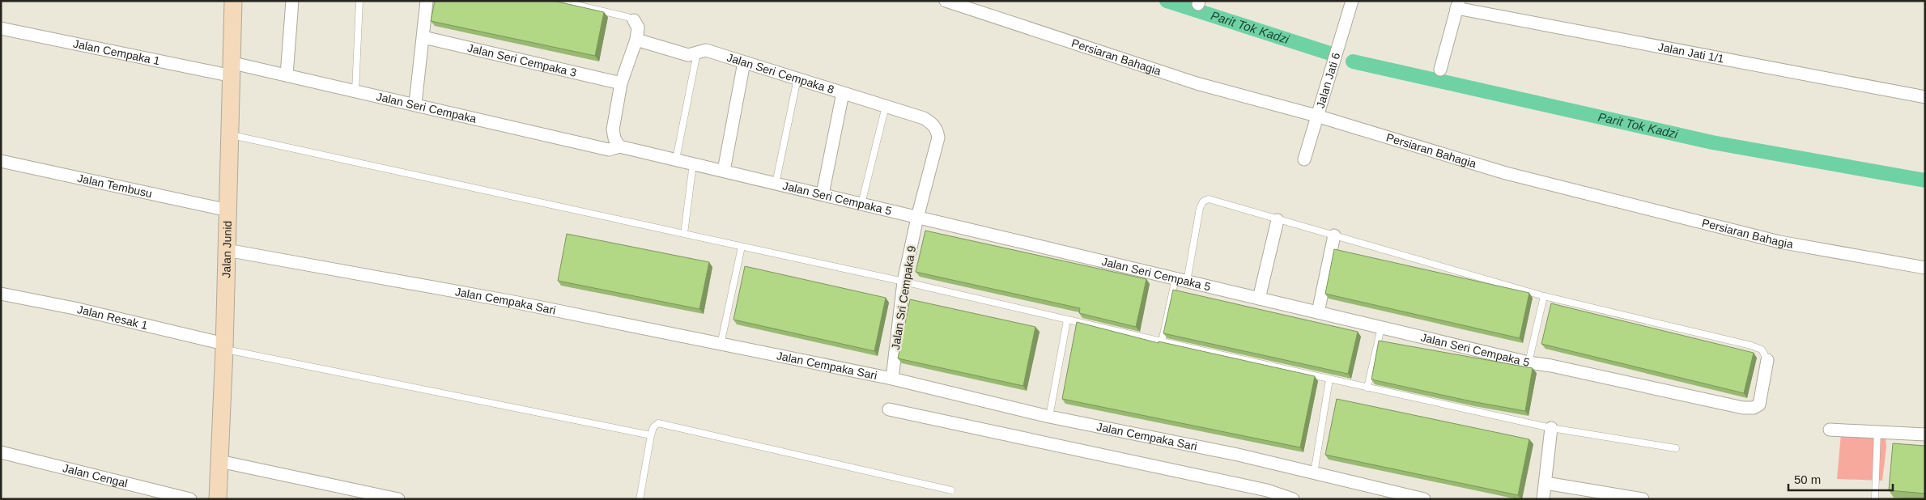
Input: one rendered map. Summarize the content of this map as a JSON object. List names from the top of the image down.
{
  "streets": {
    "street": [
      "Jalan Cempaka 1",
      "Jalan Jati 1/1",
      "Persiaran Bahagia",
      "Jalan Seri Cempaka 3",
      "Jalan Seri Cempaka 8",
      "Jalan Jati 6",
      "Jalan Seri Cempaka",
      "Jalan Tembusu",
      "Jalan Seri Cempaka 5",
      "Jalan Junid",
      "Jalan Sri Cempaka 9",
      "Jalan Cempaka Sari",
      "Jalan Resak 1",
      "Jalan Cengal"
    ]
  },
  "crossings": [
    ["Jalan Cempaka 1", "Jalan Seri Cempaka"],
    ["Jalan Cempaka 1", "Jalan Junid"],
    ["Persiaran Bahagia", "Jalan Jati 6"],
    ["Jalan Seri Cempaka 8", "Jalan Sri Cempaka 9"],
    ["Jalan Seri Cempaka", "Jalan Seri Cempaka 5"],
    ["Jalan Seri Cempaka", "Jalan Junid"],
    ["Jalan Tembusu", "Jalan Junid"],
    ["Jalan Seri Cempaka 5", "Jalan Sri Cempaka 9"],
    ["Jalan Junid", "Jalan Cempaka Sari"],
    ["Jalan Junid", "Jalan Resak 1"],
    ["Jalan Sri Cempaka 9", "Jalan Cempaka Sari"]
  ],
  "water": ["Parit Tok Kadzi"],
  "scale_bar": "50 m"
}
